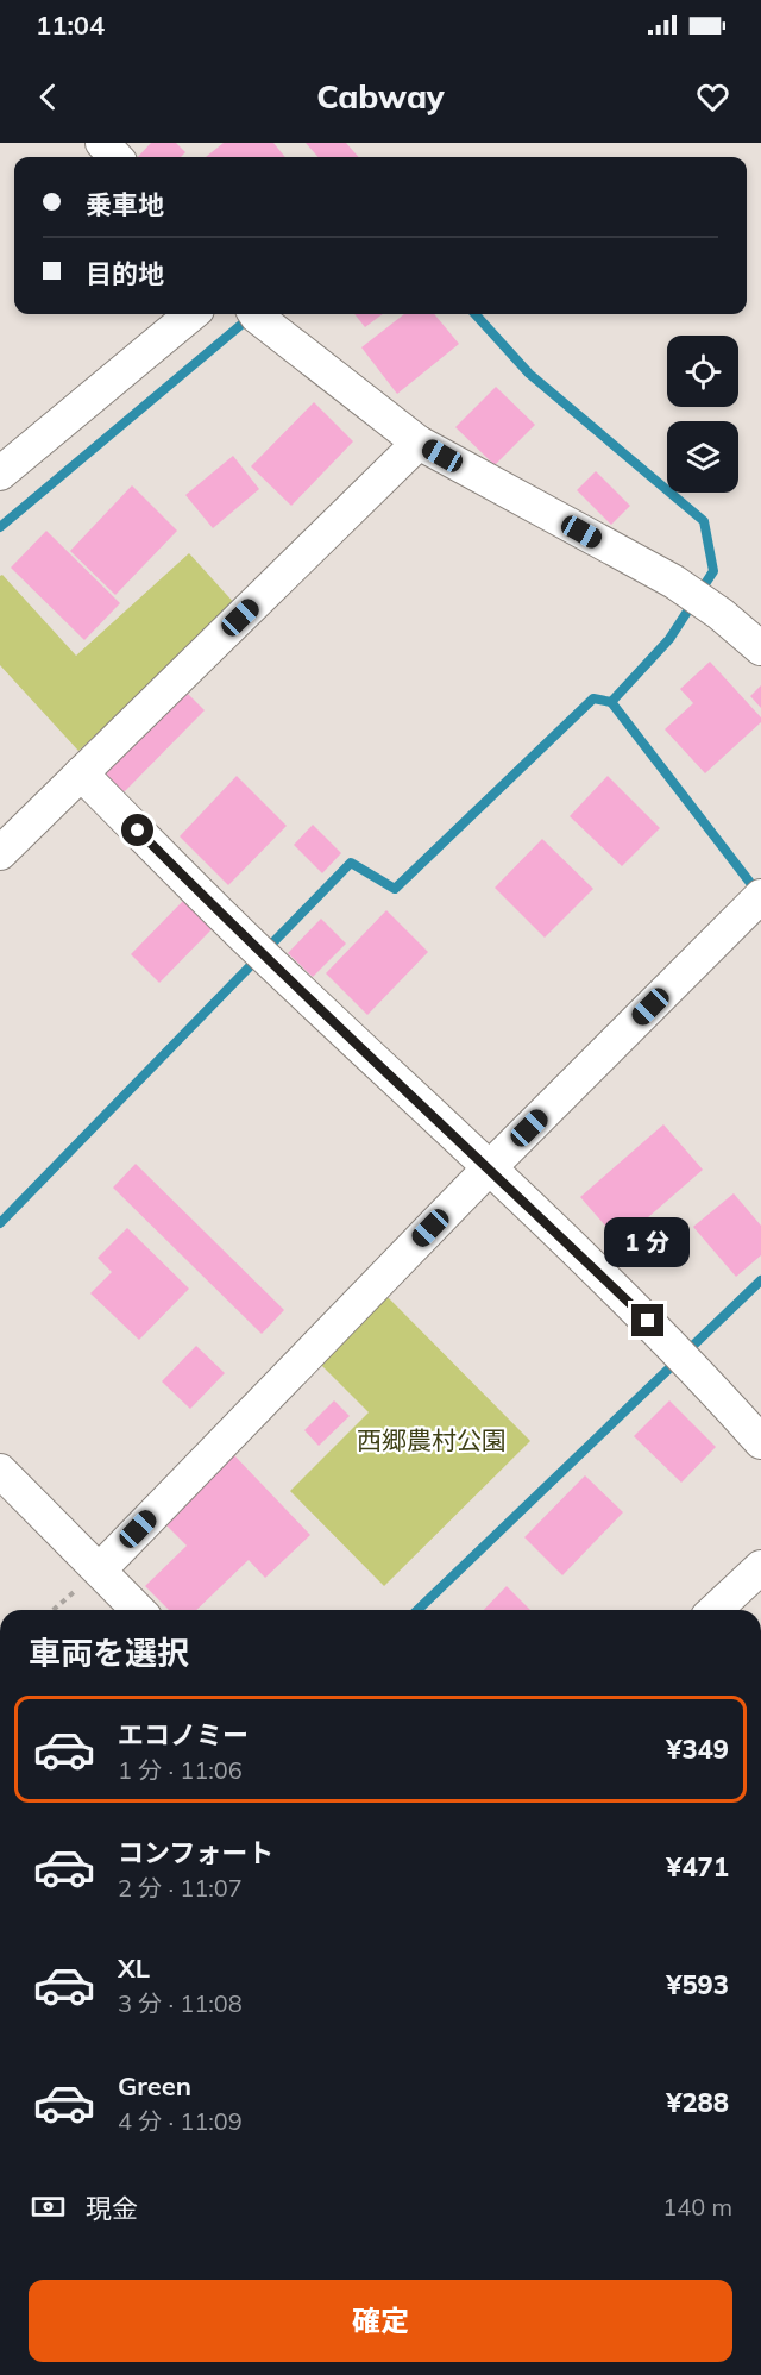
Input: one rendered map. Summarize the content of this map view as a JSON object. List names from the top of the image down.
{
  "parks": ["西郷農村公園"],
  "page": {
    "status": "11:04",
    "header": "Cabway",
    "banner": ["乗車地", "目的地"],
    "bubble": "1 分",
    "heading": "車両を選択",
    "list": [
      {
        "name": "エコノミー",
        "note": "1 分 · 11:06",
        "value": "¥349"
      },
      {
        "name": "コンフォート",
        "note": "2 分 · 11:07",
        "value": "¥471"
      },
      {
        "name": "XL",
        "note": "3 分 · 11:08",
        "value": "¥593"
      },
      {
        "name": "Green",
        "note": "4 分 · 11:09",
        "value": "¥288"
      }
    ],
    "pay": ["現金", "140 m"],
    "buttons": "確定"
  }
}
